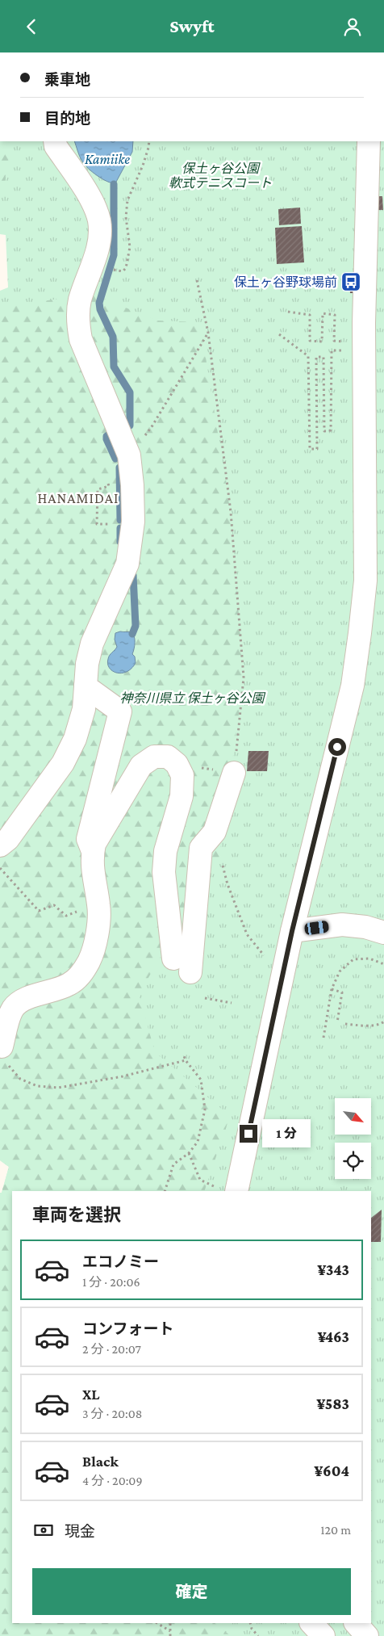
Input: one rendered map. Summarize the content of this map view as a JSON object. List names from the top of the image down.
{
  "districts": ["HANAMIDAI"],
  "water": ["Kamiike"],
  "parks": ["保土ヶ谷公園 軟式テニスコート", "神奈川県立 保土ヶ谷公園"],
  "places": {
    "bus stop": ["保土ヶ谷野球場前"]
  },
  "north": "bottom right",
  "page": {
    "header": "Swyft",
    "banner": ["乗車地", "目的地"],
    "bubble": "1 分",
    "heading": "車両を選択",
    "list": [
      {
        "name": "エコノミー",
        "note": "1 分 · 20:06",
        "value": "¥343"
      },
      {
        "name": "コンフォート",
        "note": "2 分 · 20:07",
        "value": "¥463"
      },
      {
        "name": "XL",
        "note": "3 分 · 20:08",
        "value": "¥583"
      },
      {
        "name": "Black",
        "note": "4 分 · 20:09",
        "value": "¥604"
      }
    ],
    "pay": ["現金", "120 m"],
    "buttons": "確定"
  }
}
